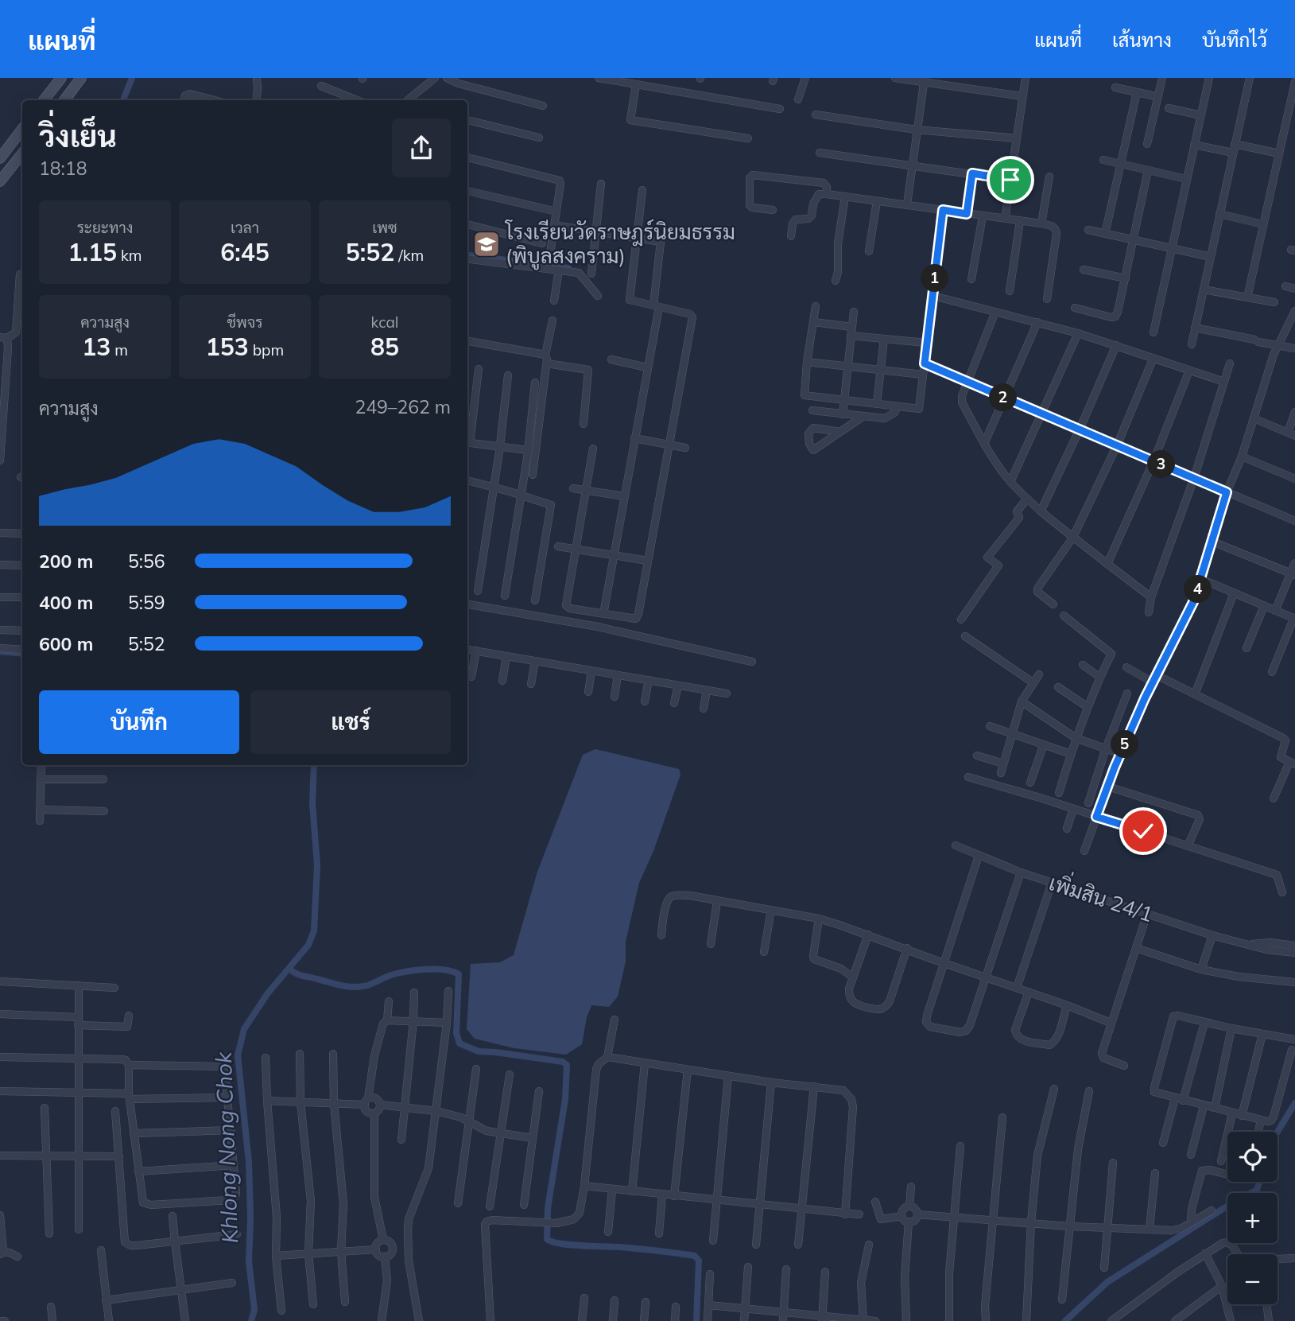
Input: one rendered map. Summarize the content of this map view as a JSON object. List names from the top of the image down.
{
  "streets": {
    "street": ["เพิ่มสิน 24/1"]
  },
  "water": ["Khlong Nong Chok"],
  "places": {
    "school or university": ["โรงเรียนวัดราษฎร์นิยมธรรม (พิบูลสงคราม)"]
  },
  "page": {
    "header": "แผนที่",
    "nav": ["แผนที่", "เส้นทาง", "บันทึกไว้"],
    "heading": ["วิ่งเย็น", "18:18"],
    "stats": [
      ["ระยะทาง", "1.15 km"],
      ["เวลา", "6:45"],
      ["เพซ", "5:52 /km"],
      ["ความสูง", "13 m"],
      ["ชีพจร", "153 bpm"],
      ["kcal", "85"]
    ],
    "pins": [
      "1",
      "2",
      "3",
      "4",
      "5"
    ],
    "chart": ["ความสูง", "249–262 m"],
    "list": [
      {
        "name": "200 m",
        "note": "5:56"
      },
      {
        "name": "400 m",
        "note": "5:59"
      },
      {
        "name": "600 m",
        "note": "5:52"
      }
    ],
    "buttons": ["บันทึก", "แชร์"],
    "map_buttons": ["+", "−"]
  }
}
